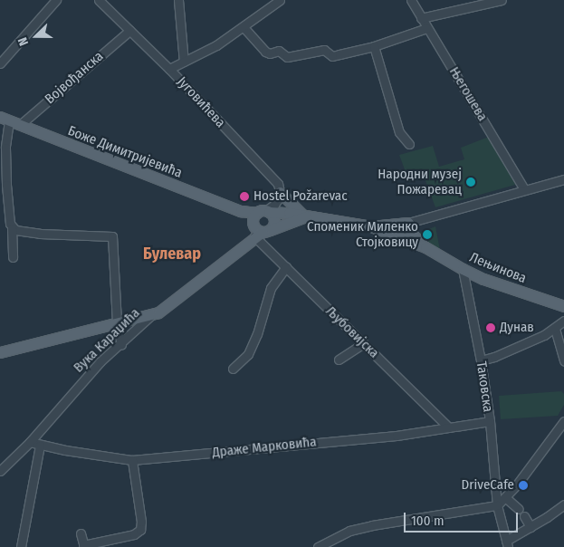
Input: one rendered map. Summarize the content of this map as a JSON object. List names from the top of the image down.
{
  "streets": {
    "main road": ["Боже Димитријевића", "Лењинова", "Вука Караџића"],
    "street": [
      "Војвођанска",
      "Његошева",
      "Југовићева",
      "Љубовијска",
      "Таковска",
      "Драже Марковића"
    ]
  },
  "crossings": [
    ["Војвођанска", "Југовићева"],
    ["Војвођанска", "Боже Димитријевића"],
    ["Боже Димитријевића", "Лењинова"],
    ["Боже Димитријевића", "Љубовијска"],
    ["Боже Димитријевића", "Вука Караџића"],
    ["Лењинова", "Таковска"],
    ["Љубовијска", "Вука Караџића"],
    ["Љубовијска", "Драже Марковића"],
    ["Вука Караџића", "Драже Марковића"],
    ["Таковска", "Драже Марковића"]
  ],
  "districts": ["Булевар"],
  "places": [
    "Народни музеј Пожаревац",
    "Hostel Požarevac",
    "Споменик Миленко Стојковицу",
    "Дунав",
    "DriveCafe"
  ],
  "scale_bar": "100 m",
  "north": "left"
}
